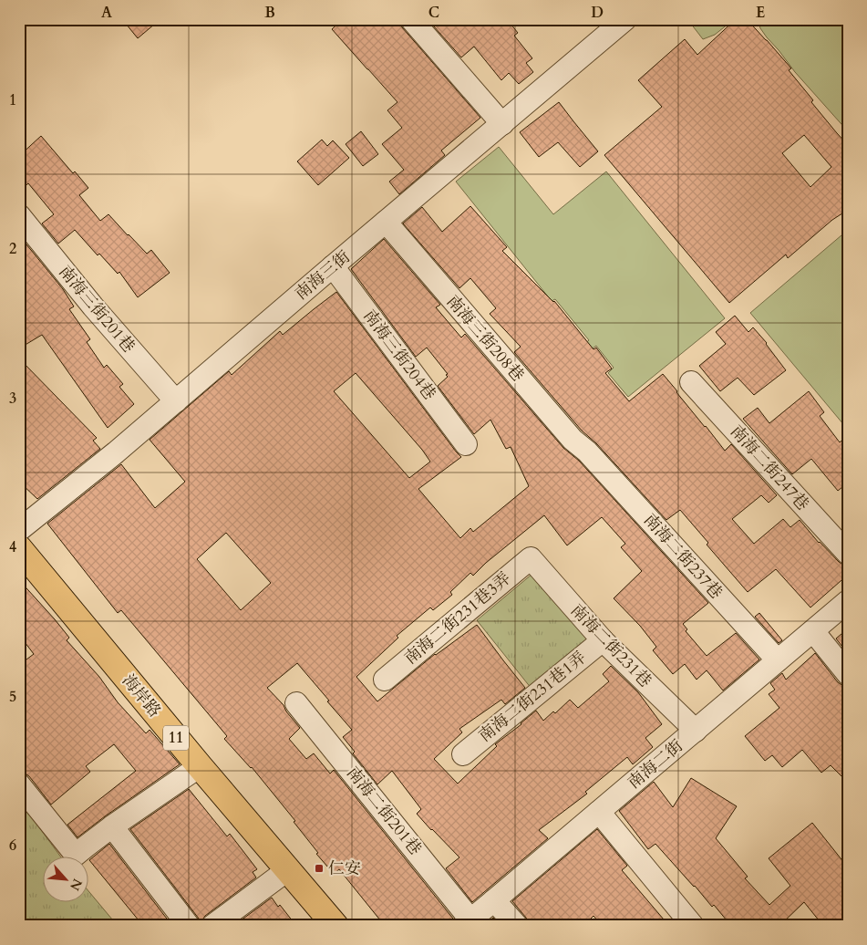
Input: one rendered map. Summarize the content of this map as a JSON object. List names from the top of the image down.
{
  "streets": {
    "main road": ["海岸路", "11"],
    "street": [
      "南海三街",
      "南海三街201巷",
      "南海三街208巷",
      "南海三街204巷",
      "南海二街247巷",
      "南海二街237巷",
      "南海二街231巷3弄",
      "南海二街231巷",
      "南海二街231巷1弄",
      "南海二街",
      "南海二街201巷"
    ]
  },
  "crossings": [
    ["南海三街", "南海三街201巷"],
    ["南海三街", "南海三街208巷"],
    ["南海三街", "南海三街204巷"],
    ["南海三街208巷", "南海二街237巷"],
    ["南海二街237巷", "南海二街"],
    ["南海二街231巷3弄", "南海二街231巷"],
    ["南海二街231巷", "南海二街231巷1弄"],
    ["南海二街231巷", "南海二街"],
    ["南海二街", "南海二街201巷"]
  ],
  "places": {
    "transit": ["仁安"]
  },
  "north": "bottom right",
  "grid": {
    "columns": [
      "A",
      "B",
      "C",
      "D",
      "E"
    ],
    "rows": [
      "1",
      "2",
      "3",
      "4",
      "5",
      "6"
    ]
  }
}
